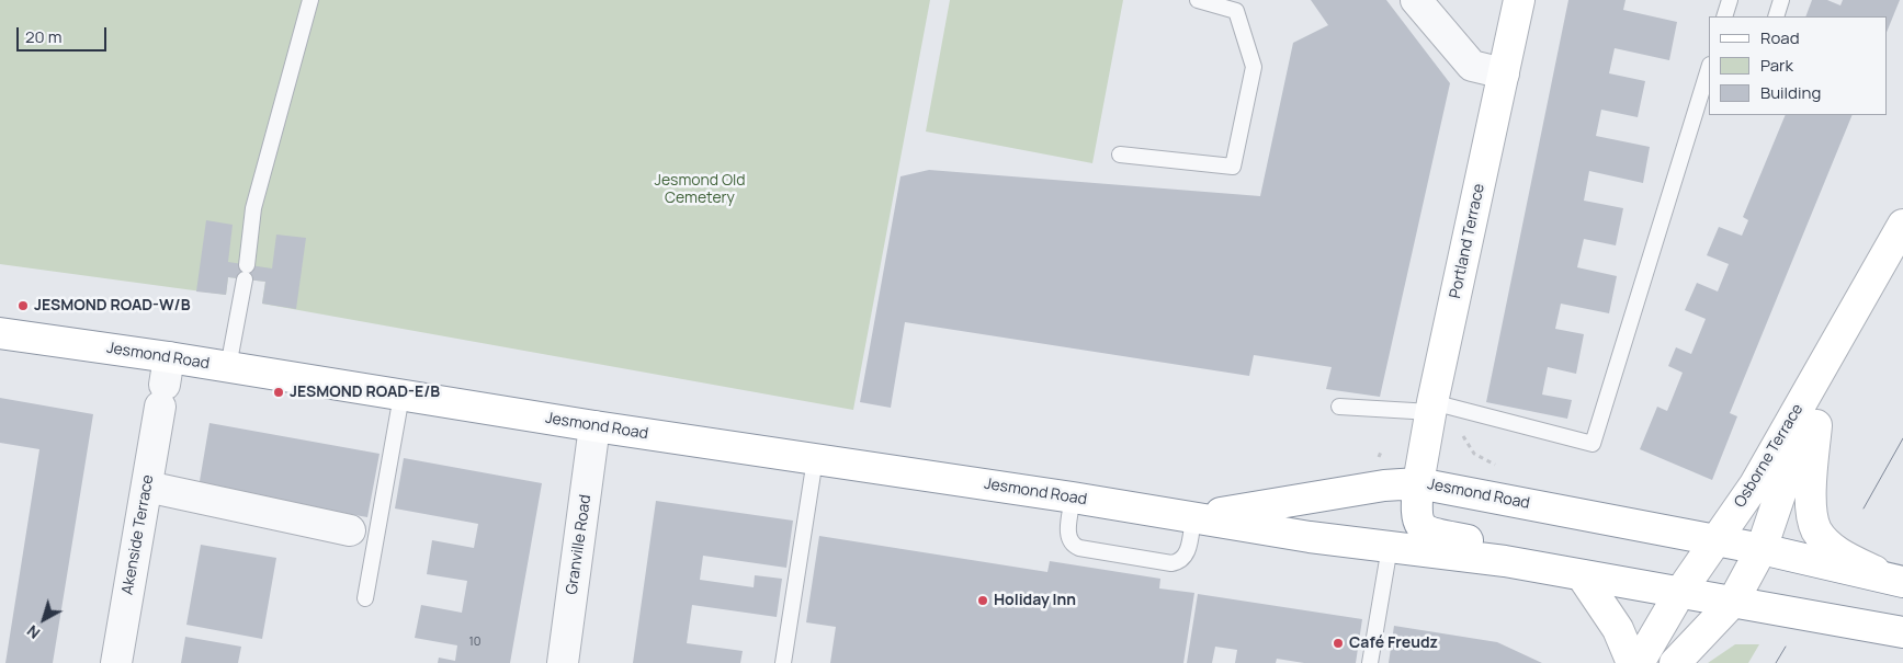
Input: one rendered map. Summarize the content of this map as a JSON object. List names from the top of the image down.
{
  "streets": {
    "main road": ["Portland Terrace", "Jesmond Road", "Osborne Terrace"],
    "street": ["Akenside Terrace", "Granville Road"]
  },
  "crossings": [
    ["Portland Terrace", "Jesmond Road"],
    ["Jesmond Road", "Osborne Terrace"],
    ["Jesmond Road", "Akenside Terrace"],
    ["Jesmond Road", "Granville Road"]
  ],
  "parks": ["Jesmond Old Cemetery"],
  "places": [
    "JESMOND ROAD-W/B",
    "JESMOND ROAD-E/B",
    "Holiday Inn",
    "Café Freudz"
  ],
  "house_numbers": ["10"],
  "legend": ["Road", "Park", "Building"],
  "scale_bar": "20 m",
  "north": "bottom left"
}
